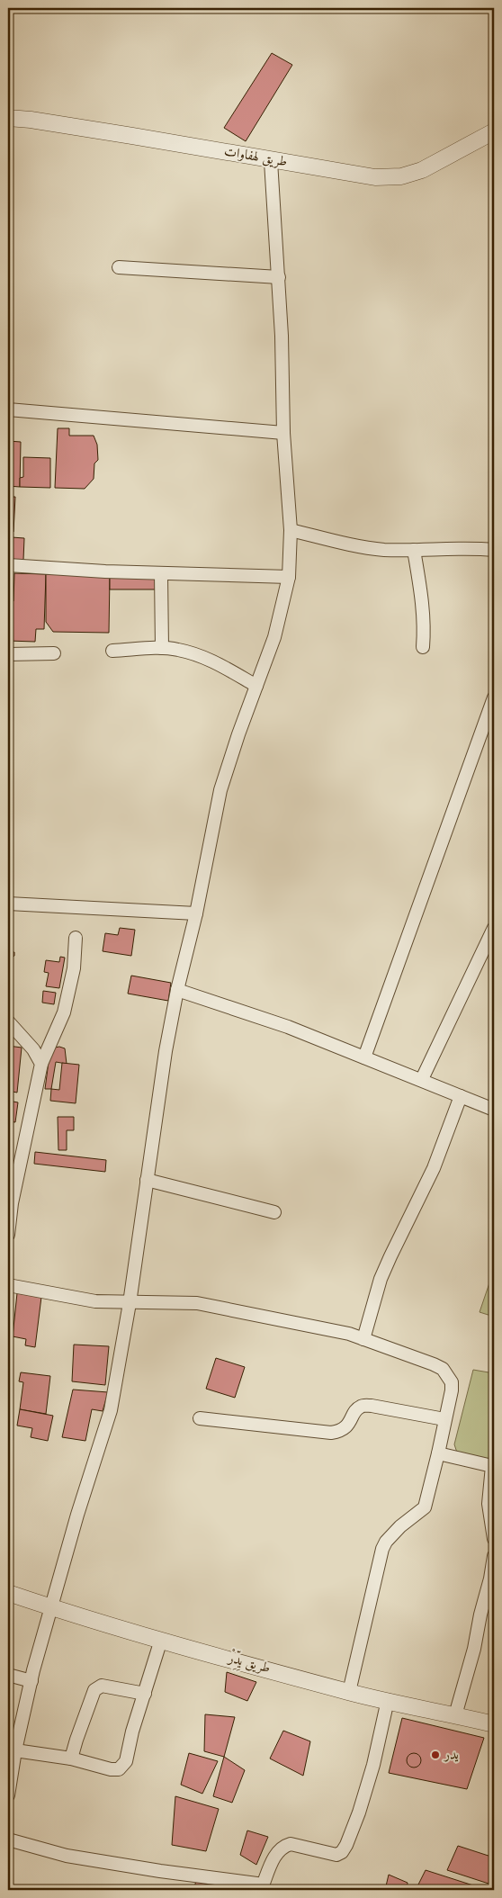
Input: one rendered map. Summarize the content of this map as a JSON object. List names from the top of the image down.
{
  "streets": {
    "street": ["طريق لهفاوات", "طريق يِدِّرْ"]
  },
  "places": ["يدر"]
}
